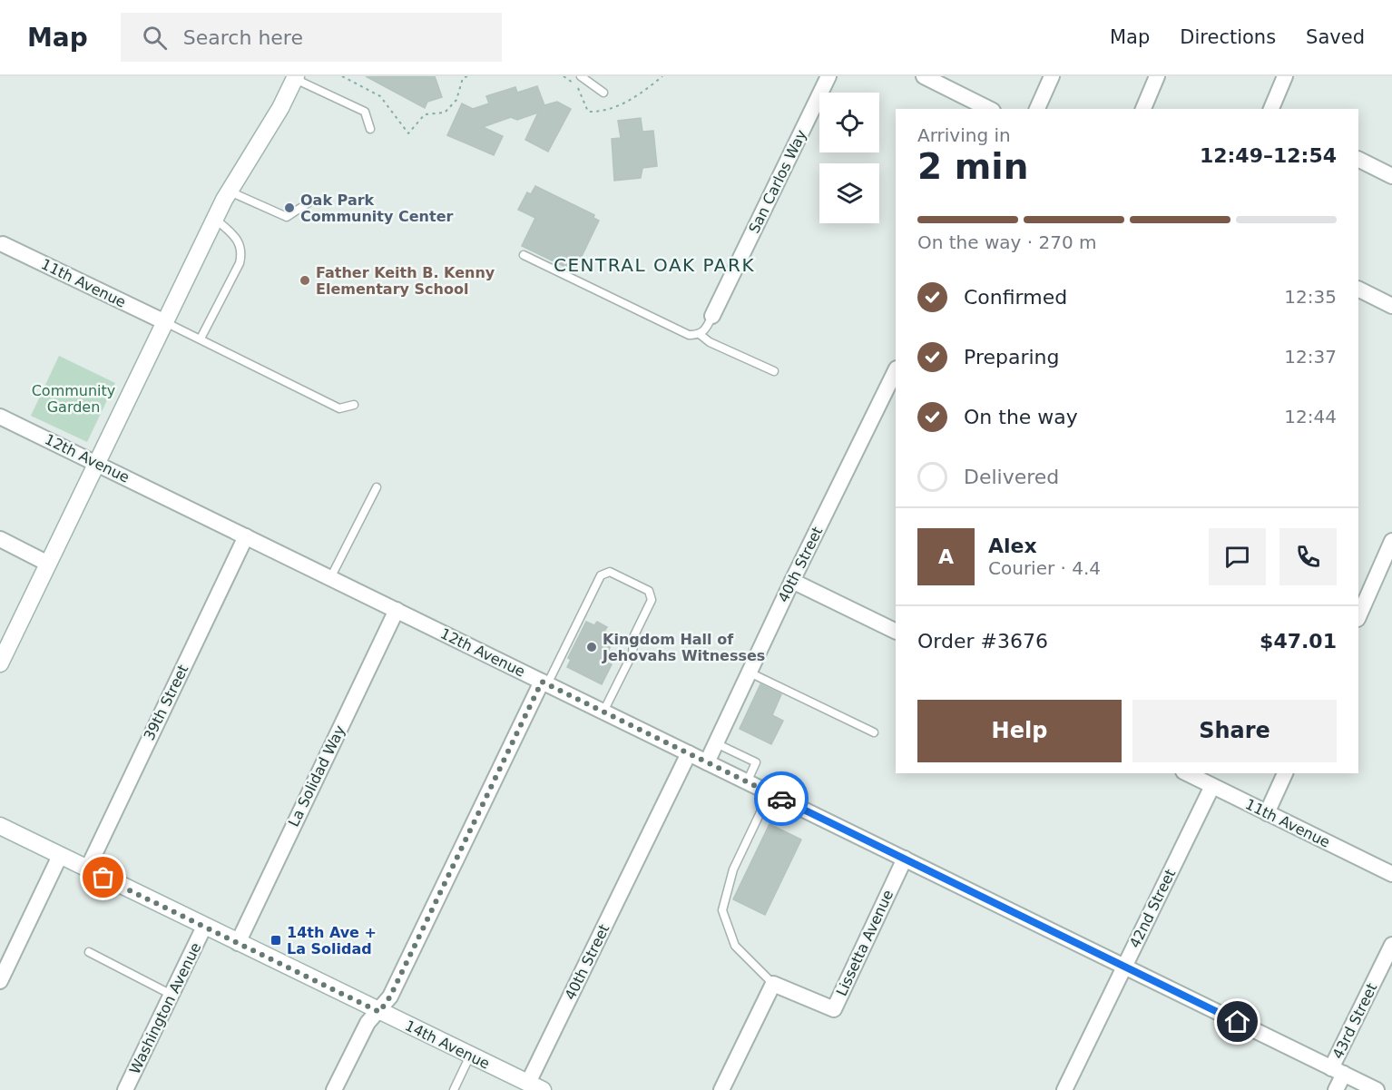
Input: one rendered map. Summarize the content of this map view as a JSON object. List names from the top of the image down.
{
  "streets": {
    "street": [
      "San Carlos Way",
      "11th Avenue",
      "12th Avenue",
      "40th Street",
      "39th Street",
      "La Solidad Way",
      "42nd Street",
      "Lissetta Avenue",
      "Washington Avenue",
      "43rd Street",
      "14th Avenue"
    ]
  },
  "crossings": [
    ["11th Avenue", "42nd Street"],
    ["12th Avenue", "40th Street"],
    ["12th Avenue", "39th Street"],
    ["12th Avenue", "La Solidad Way"],
    ["12th Avenue", "42nd Street"],
    ["12th Avenue", "Lissetta Avenue"],
    ["12th Avenue", "43rd Street"],
    ["40th Street", "14th Avenue"],
    ["39th Street", "14th Avenue"],
    ["La Solidad Way", "14th Avenue"],
    ["Washington Avenue", "14th Avenue"]
  ],
  "districts": ["CENTRAL OAK PARK"],
  "parks": ["Community Garden"],
  "places": {
    "other": ["Oak Park Community Center", "Father Keith B. Kenny Elementary School", "Kingdom Hall of Jehovahs Witnesses"],
    "transit": ["14th Ave + La Solidad"]
  },
  "page": {
    "header": "Map",
    "search": "Search here",
    "nav": ["Map", "Directions", "Saved"],
    "heading": ["2 min", "Arriving in", "12:49–12:54"],
    "panel": [
      "Alex",
      "Courier · 4.4",
      "Order #3676",
      "$47.01"
    ],
    "bar": "On the way · 270 m",
    "list": [
      ["Confirmed", "12:35"],
      ["Preparing", "12:37"],
      ["On the way", "12:44"],
      "Delivered"
    ],
    "round": "A",
    "buttons": ["Help", "Share"]
  }
}
